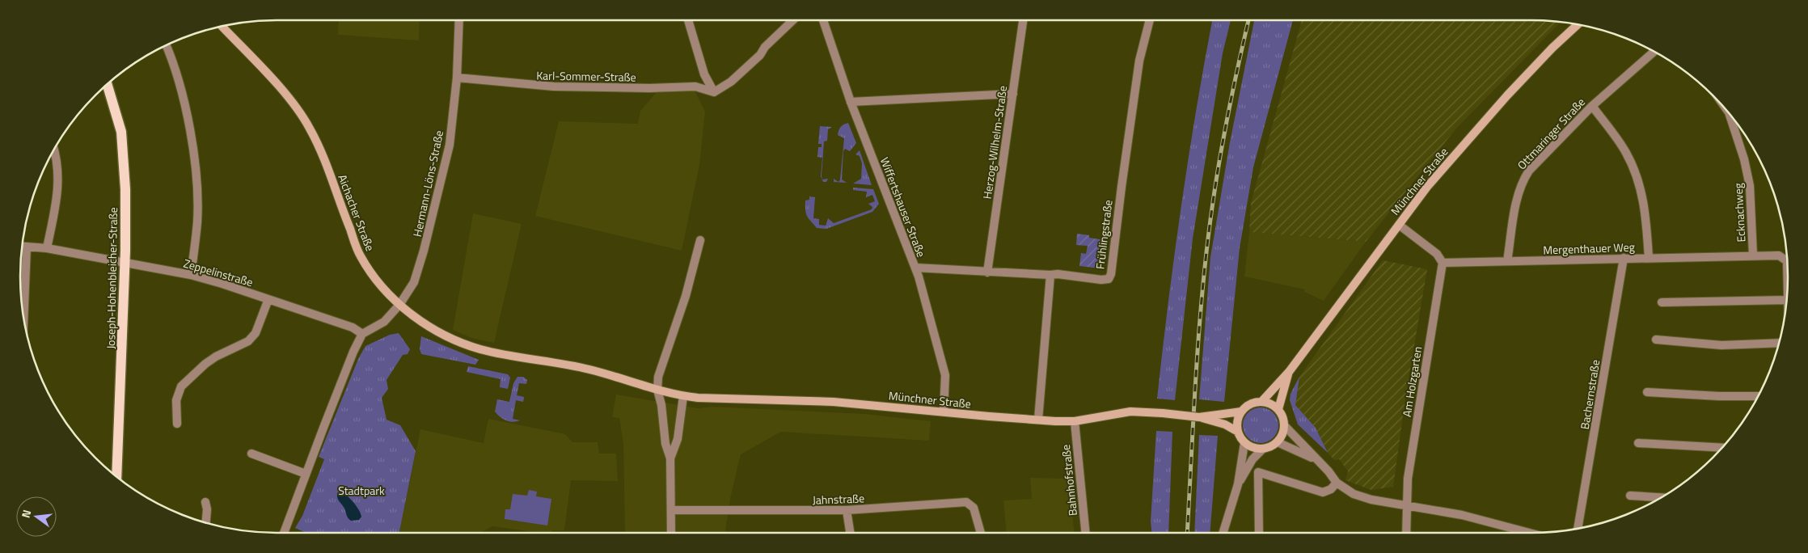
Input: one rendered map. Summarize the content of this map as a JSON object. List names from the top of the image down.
{
  "streets": {
    "main road": ["Münchner Straße", "Aichacher Straße", "Joseph-Hohenbleicher-Straße"],
    "street": [
      "Karl-Sommer-Straße",
      "Ottmaringer Straße",
      "Herzog-Wilhelm-Straße",
      "Hermann-Löns-Straße",
      "Wiffertshauser Straße",
      "Ecknachweg",
      "Frühlingstraße",
      "Mergenthauer Weg",
      "Zeppelinstraße",
      "Am Holzgarten",
      "Bachernstraße",
      "Bahnhofstraße",
      "Jahnstraße"
    ]
  },
  "crossings": [
    ["Karl-Sommer-Straße", "Hermann-Löns-Straße"],
    ["Ottmaringer Straße", "Mergenthauer Weg"],
    ["Münchner Straße", "Wiffertshauser Straße"],
    ["Münchner Straße", "Aichacher Straße"],
    ["Münchner Straße", "Bahnhofstraße"],
    ["Hermann-Löns-Straße", "Aichacher Straße"],
    ["Ecknachweg", "Mergenthauer Weg"],
    ["Mergenthauer Weg", "Am Holzgarten"],
    ["Mergenthauer Weg", "Bachernstraße"],
    ["Zeppelinstraße", "Joseph-Hohenbleicher-Straße"]
  ],
  "parks": ["Stadtpark"],
  "north": "left"
}
